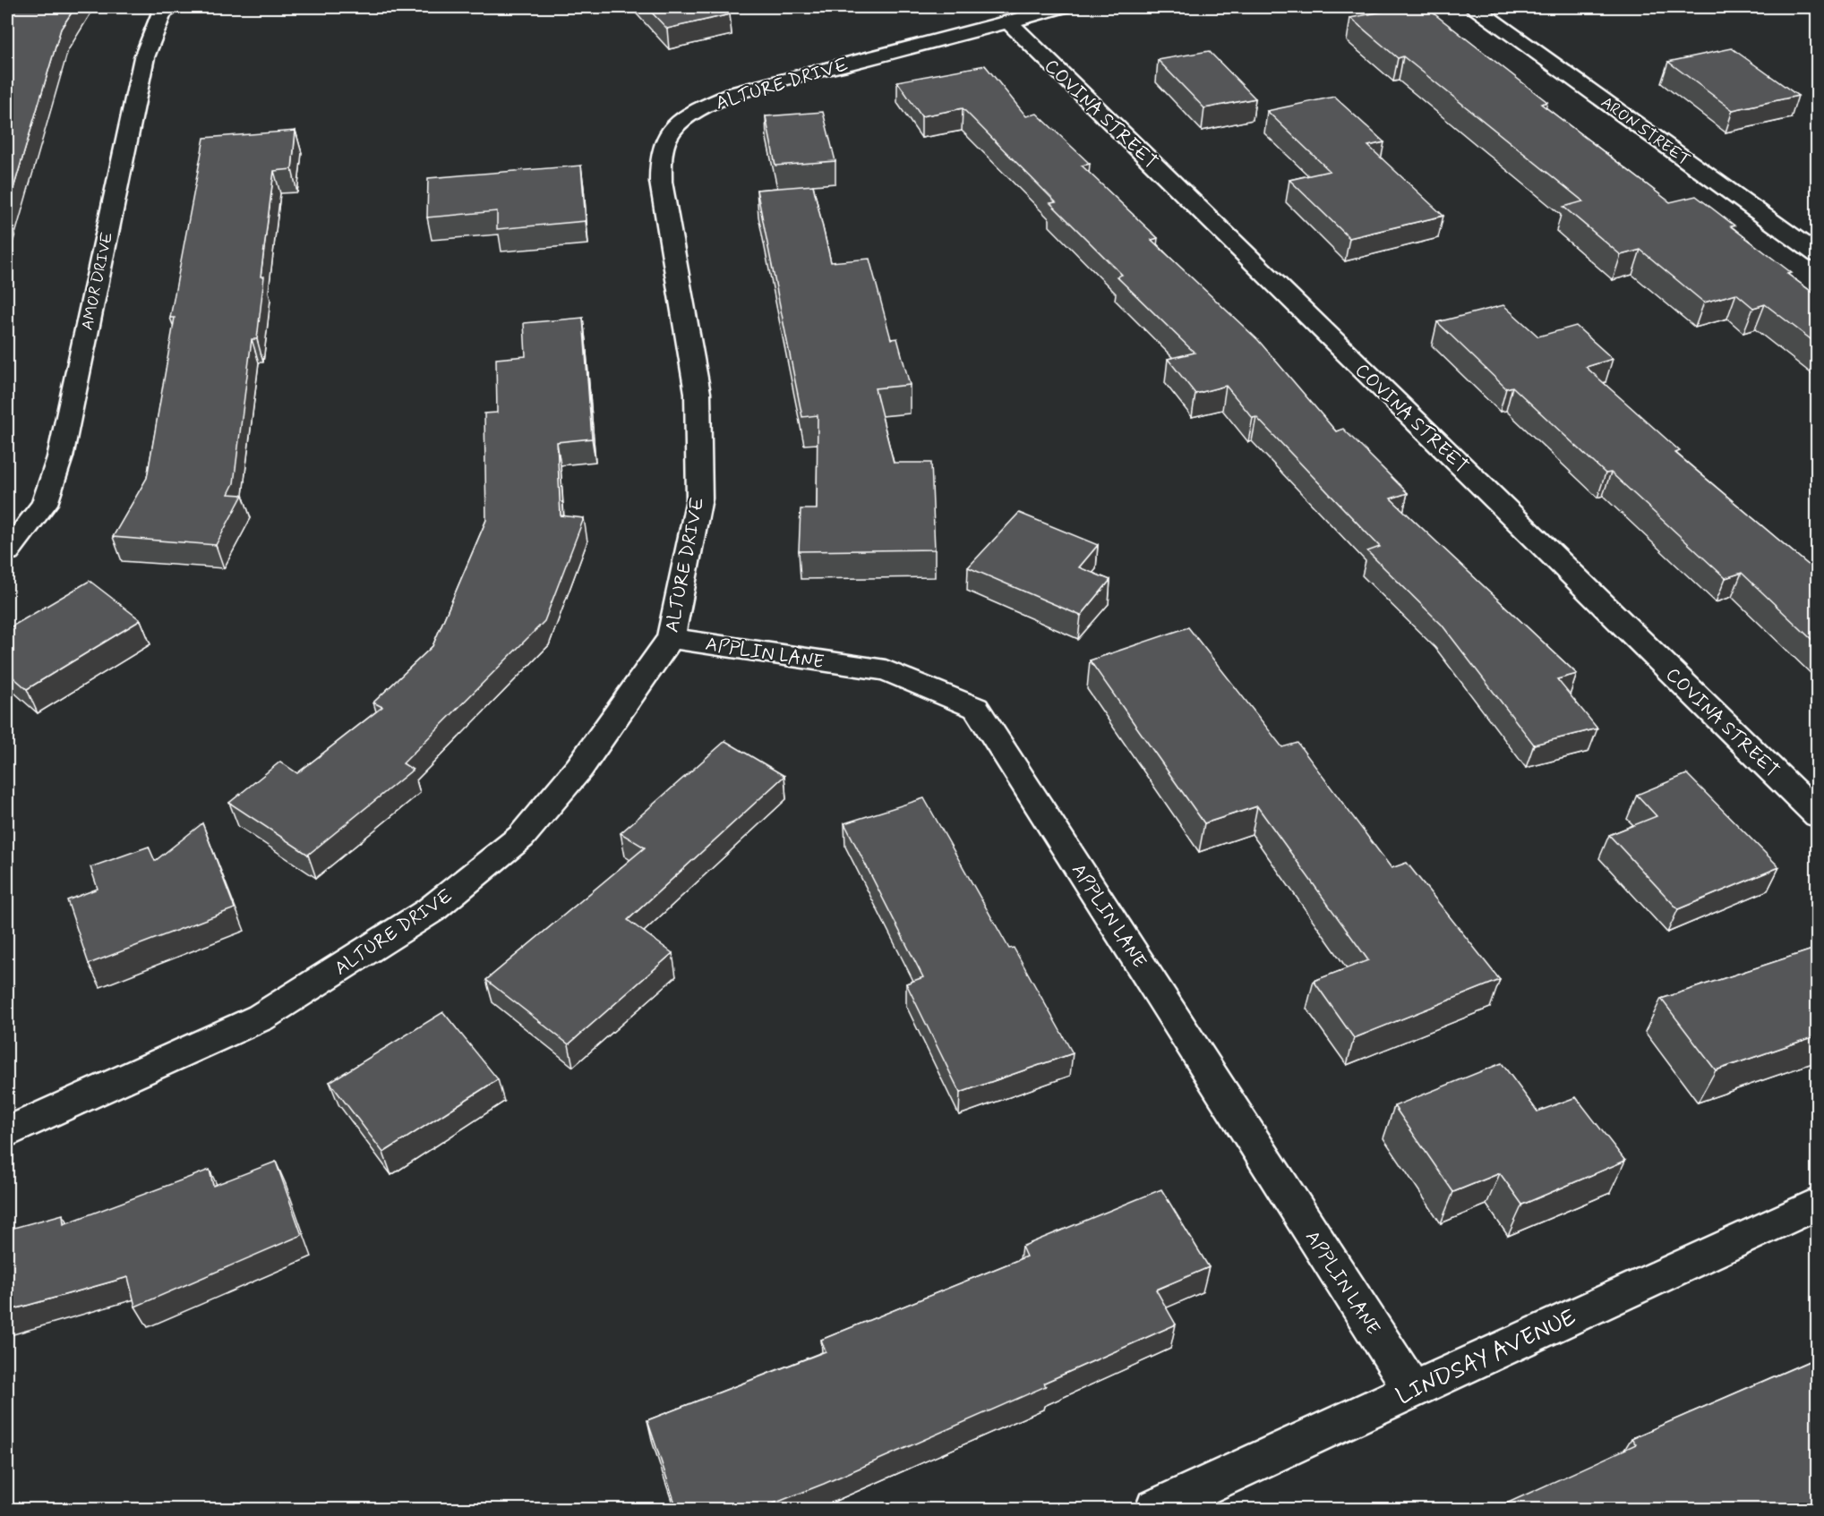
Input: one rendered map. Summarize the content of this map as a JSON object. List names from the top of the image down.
{
  "streets": {
    "street": [
      "ALTURE DRIVE",
      "COVINA STREET",
      "ARON STREET",
      "AMOR DRIVE",
      "APPLIN LANE",
      "LINDSAY AVENUE"
    ]
  },
  "crossings": [
    ["ALTURE DRIVE", "COVINA STREET"],
    ["ALTURE DRIVE", "APPLIN LANE"],
    ["APPLIN LANE", "LINDSAY AVENUE"]
  ]
}
